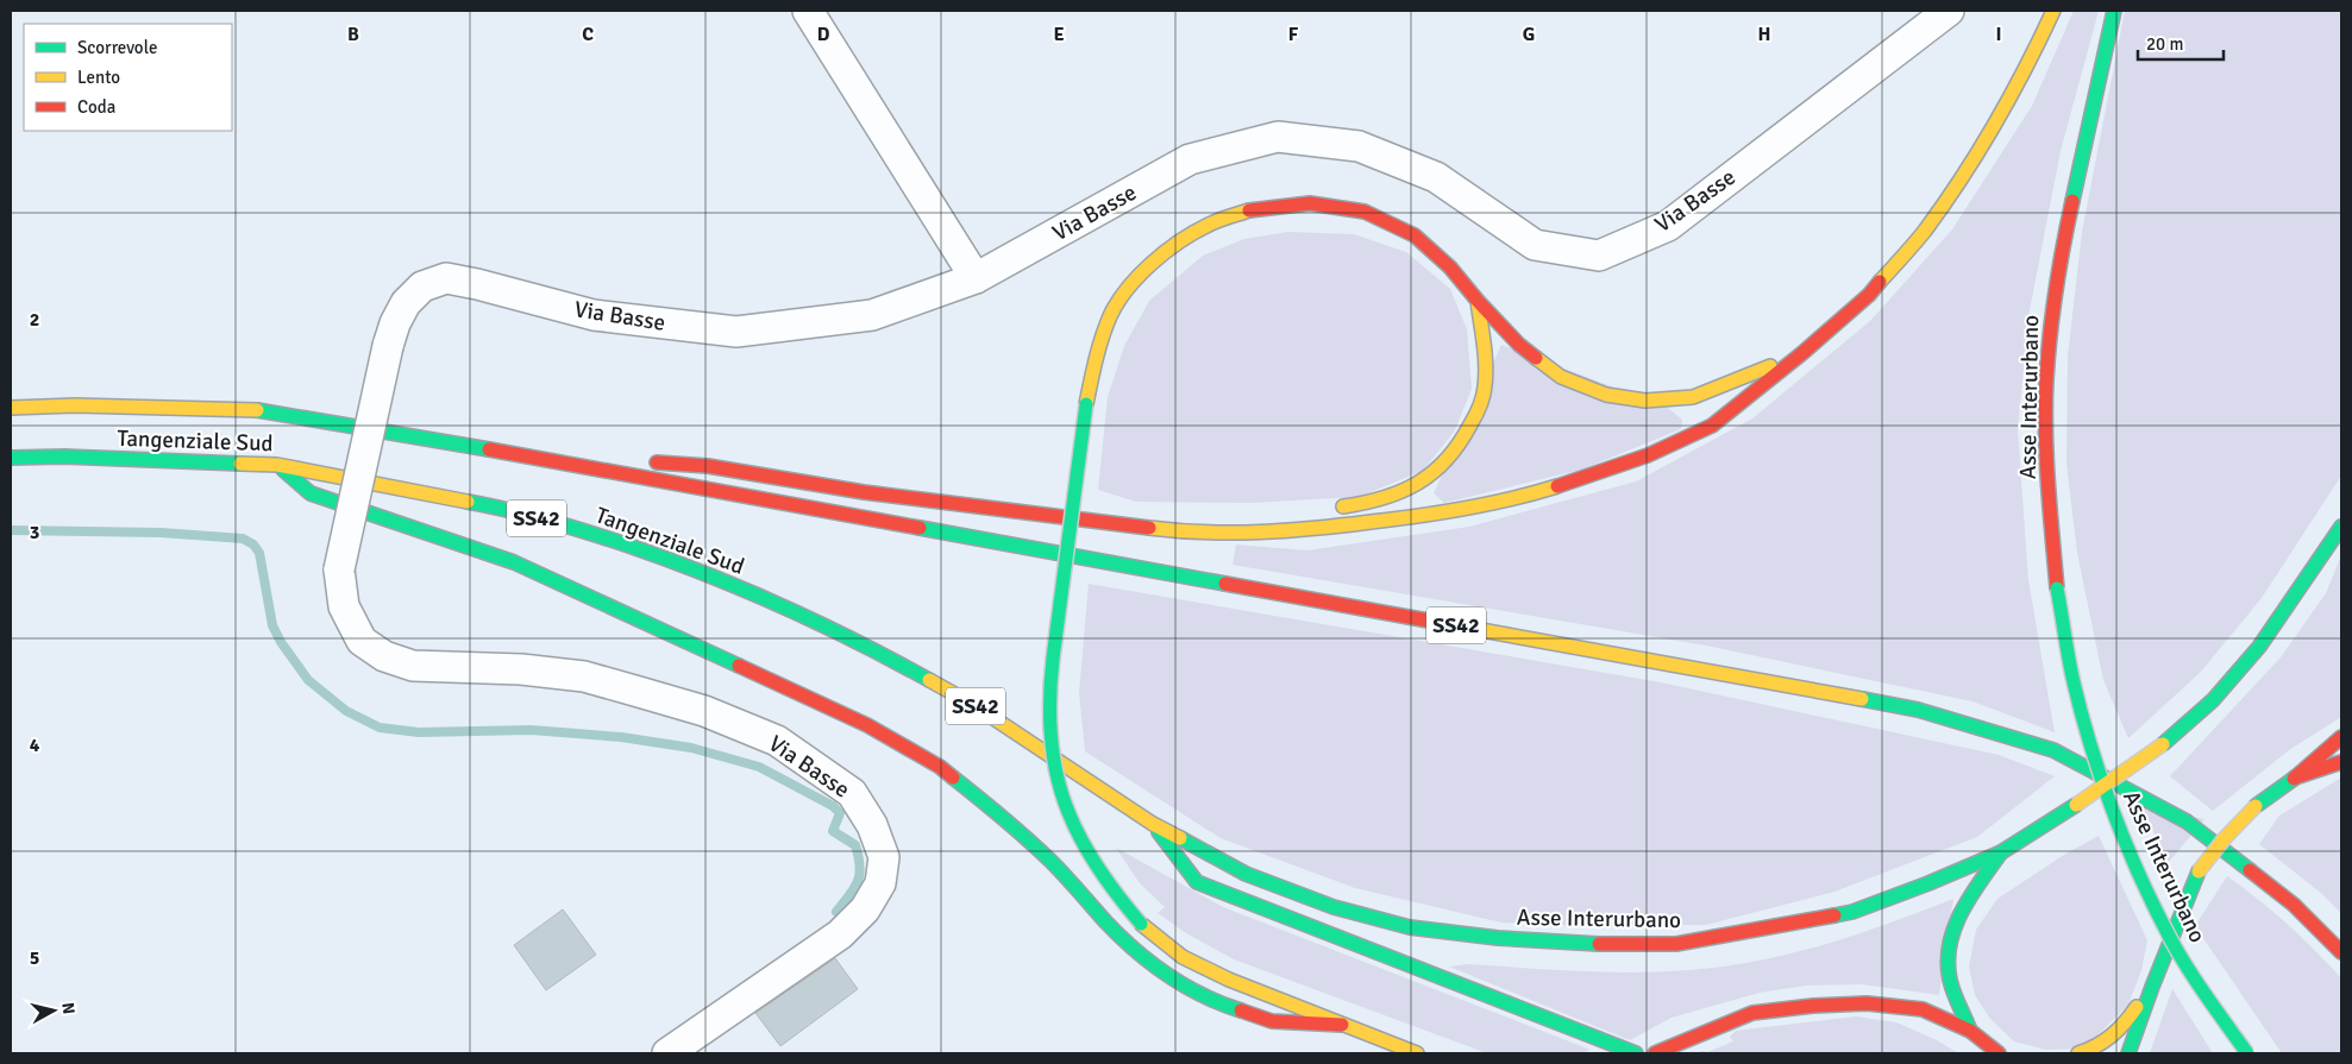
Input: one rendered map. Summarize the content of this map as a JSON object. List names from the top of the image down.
{
  "streets": {
    "main road": ["Asse Interurbano", "Tangenziale Sud", "SS42"],
    "street": ["Via Basse"]
  },
  "crossings": [
    ["Asse Interurbano", "Tangenziale Sud"],
    ["Asse Interurbano", "SS42"],
    ["Tangenziale Sud", "SS42"]
  ],
  "legend": ["Scorrevole", "Lento", "Coda"],
  "scale_bar": "20 m",
  "north": "right",
  "grid": {
    "columns": [
      "B",
      "C",
      "D",
      "E",
      "F",
      "G",
      "H",
      "I"
    ],
    "rows": [
      "2",
      "3",
      "4",
      "5"
    ]
  }
}
